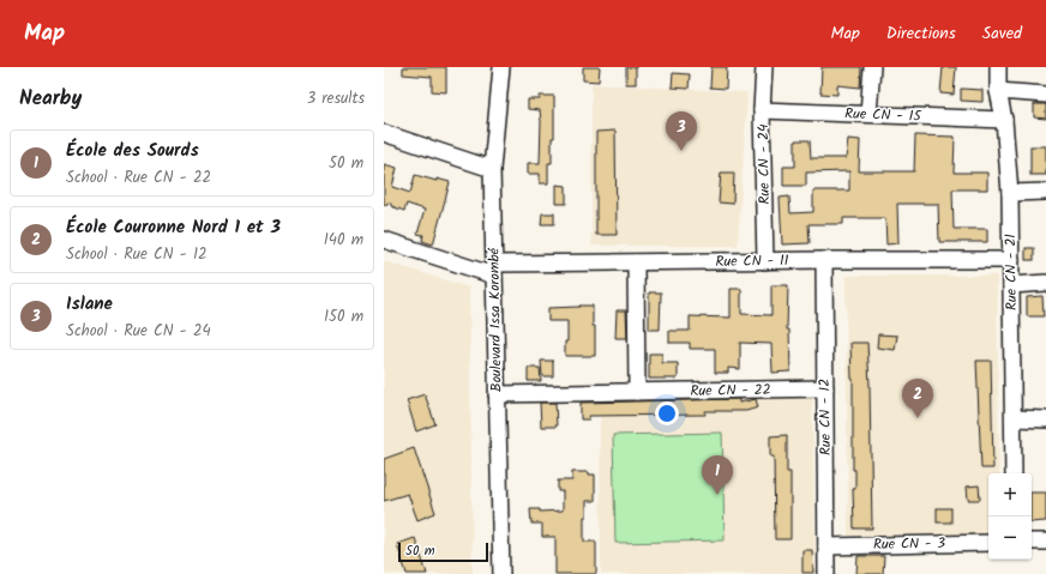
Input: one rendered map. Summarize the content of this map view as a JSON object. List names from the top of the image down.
{
  "streets": {
    "street": [
      "Rue CN - 15",
      "Rue CN - 24",
      "Rue CN - 11",
      "Rue CN - 21",
      "Boulevard Issa Korombé",
      "Rue CN - 22",
      "Rue CN - 12",
      "Rue CN - 3"
    ]
  },
  "crossings": [
    ["Rue CN - 15", "Rue CN - 24"],
    ["Rue CN - 15", "Rue CN - 21"],
    ["Rue CN - 24", "Rue CN - 11"],
    ["Rue CN - 11", "Rue CN - 21"],
    ["Rue CN - 11", "Boulevard Issa Korombé"],
    ["Rue CN - 11", "Rue CN - 12"],
    ["Boulevard Issa Korombé", "Rue CN - 22"],
    ["Rue CN - 22", "Rue CN - 12"],
    ["Rue CN - 12", "Rue CN - 3"]
  ],
  "scale_bar": "50 m",
  "page": {
    "header": "Map",
    "nav": ["Map", "Directions", "Saved"],
    "heading": ["Nearby", "3 results"],
    "pins": ["3", "2", "1"],
    "list": [
      {
        "mark": "1",
        "name": "École des Sourds",
        "note": "School · Rue CN - 22",
        "value": "50 m"
      },
      {
        "mark": "2",
        "name": "École Couronne Nord 1 et 3",
        "note": "School · Rue CN - 12",
        "value": "140 m"
      },
      {
        "mark": "3",
        "name": "Islane",
        "note": "School · Rue CN - 24",
        "value": "150 m"
      }
    ],
    "map_buttons": ["+", "−"],
    "scale": "50 m"
  }
}
